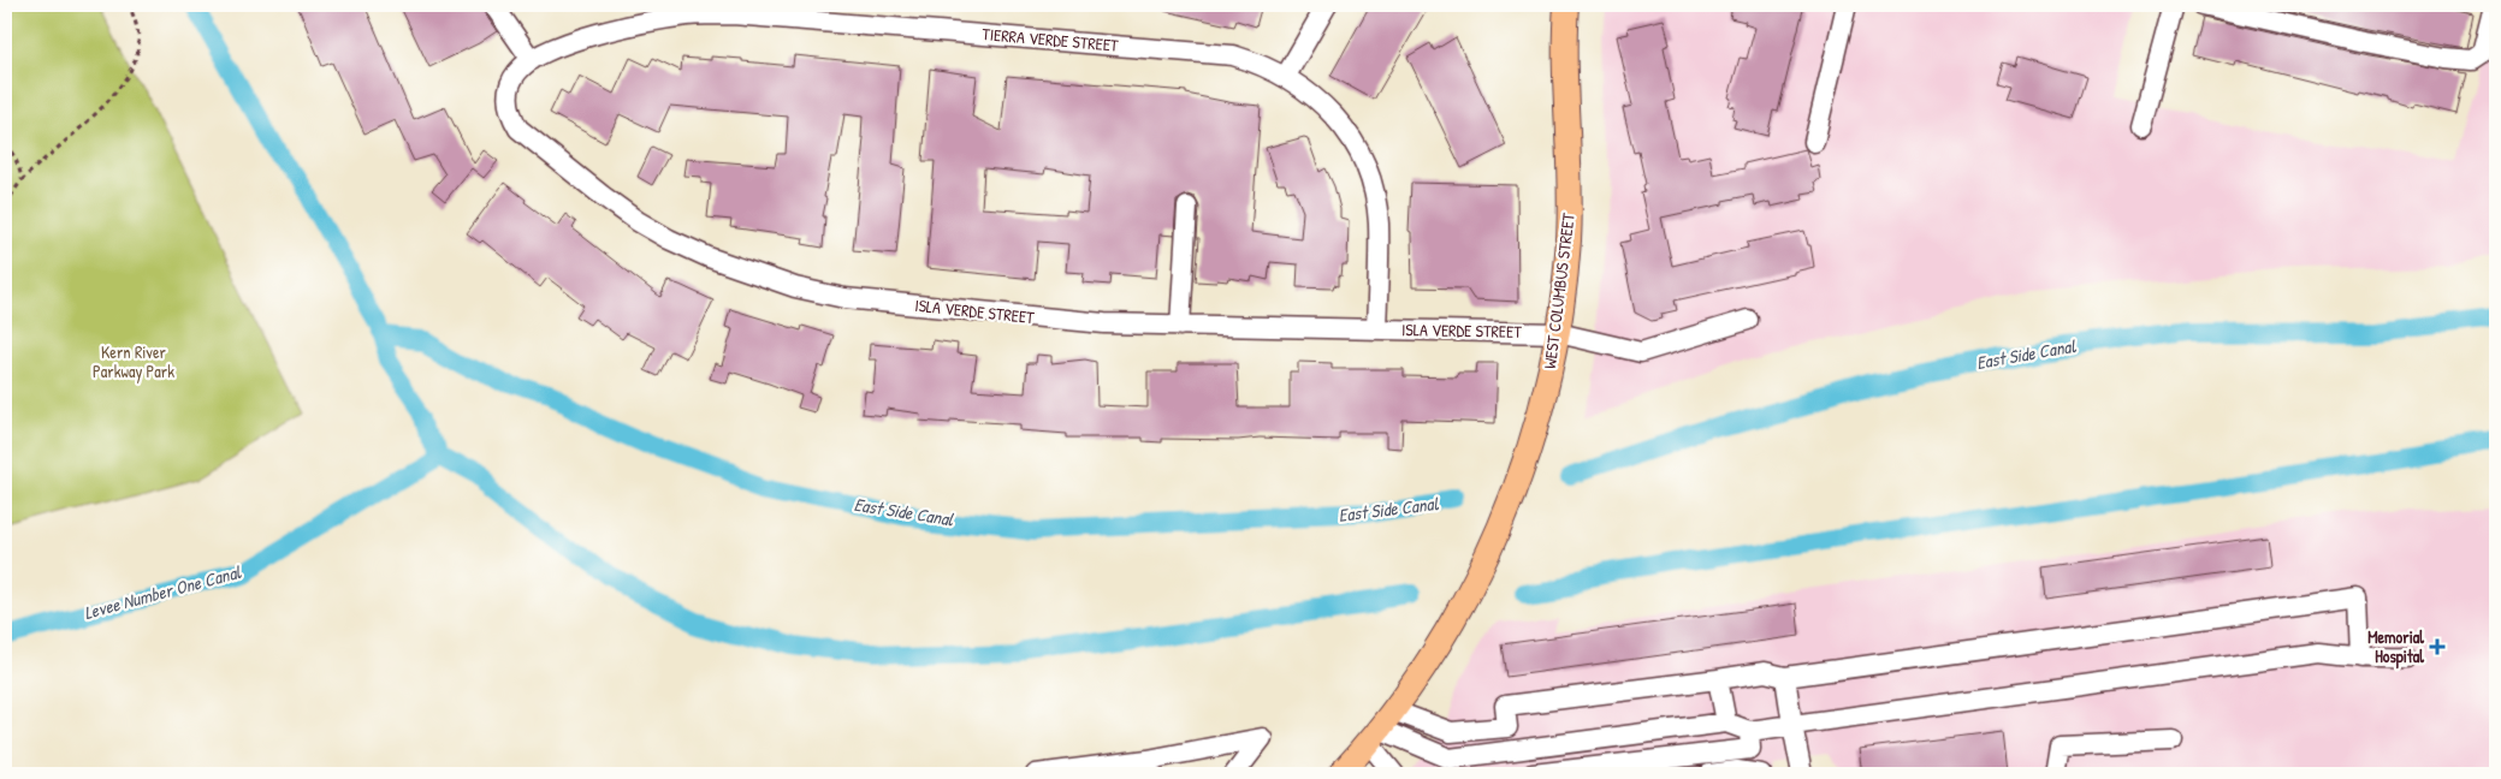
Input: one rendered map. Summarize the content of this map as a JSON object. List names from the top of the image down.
{
  "streets": {
    "main road": ["WEST COLUMBUS STREET"],
    "street": ["TIERRA VERDE STREET", "ISLA VERDE STREET"]
  },
  "crossings": [
    ["TIERRA VERDE STREET", "ISLA VERDE STREET"],
    ["WEST COLUMBUS STREET", "ISLA VERDE STREET"]
  ],
  "water": ["East Side Canal", "Levee Number One Canal"],
  "parks": ["Kern River Parkway Park"],
  "places": {
    "health": ["Memorial Hospital"]
  }
}
